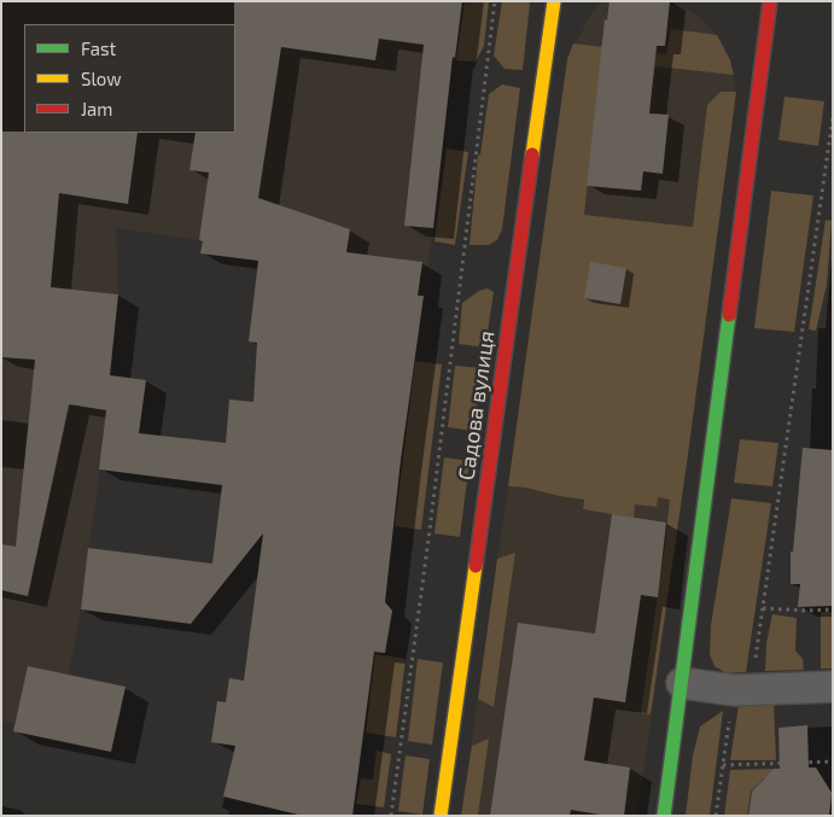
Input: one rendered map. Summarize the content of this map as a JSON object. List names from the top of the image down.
{
  "streets": {
    "street": ["Садова вулиця"]
  },
  "legend": ["Fast", "Slow", "Jam"]
}
